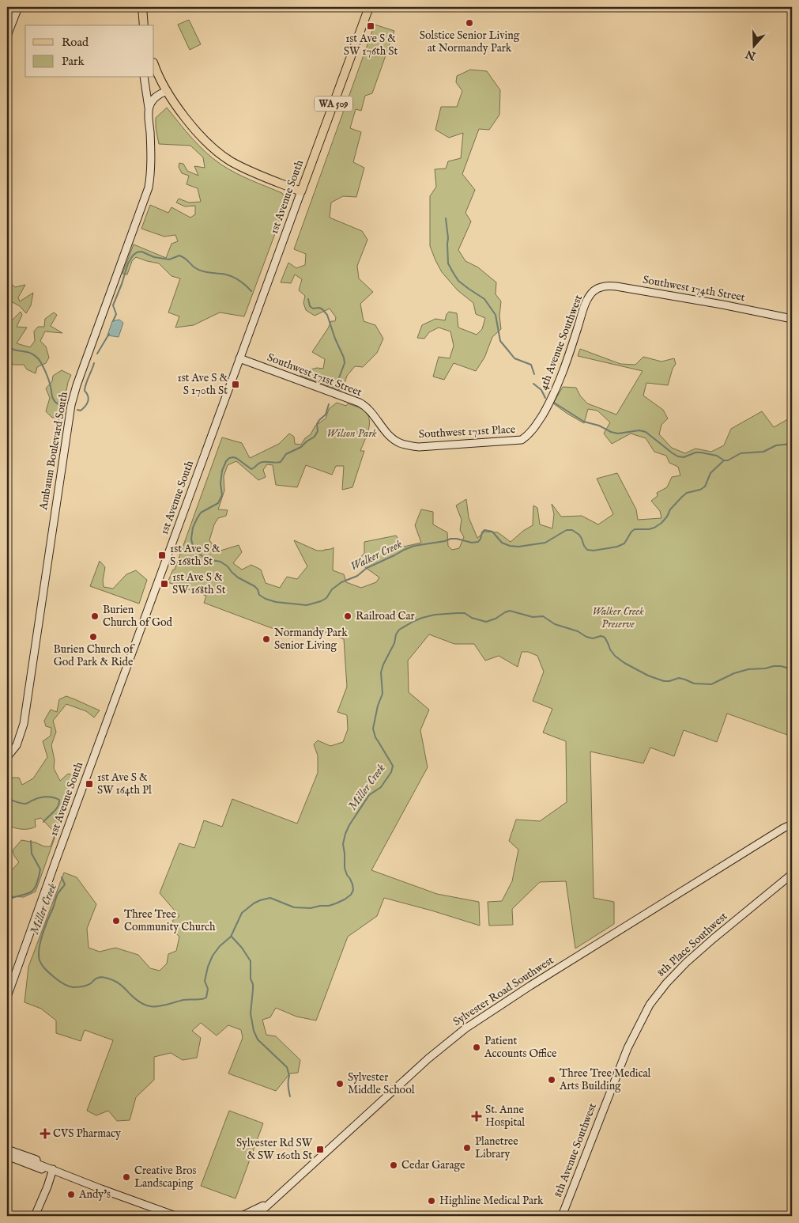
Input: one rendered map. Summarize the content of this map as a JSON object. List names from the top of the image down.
{
  "streets": {
    "main road": ["WA 509", "1st Avenue South"],
    "street": [
      "Southwest 174th Street",
      "4th Avenue Southwest",
      "Southwest 171st Street",
      "Southwest 171st Place",
      "Ambaum Boulevard South",
      "8th Place Southwest",
      "Sylvester Road Southwest",
      "8th Avenue Southwest"
    ]
  },
  "crossings": [
    ["1st Avenue South", "Southwest 171st Street"],
    ["Southwest 174th Street", "4th Avenue Southwest"],
    ["4th Avenue Southwest", "Southwest 171st Place"],
    ["Southwest 171st Street", "Southwest 171st Place"],
    ["8th Place Southwest", "8th Avenue Southwest"]
  ],
  "water": ["Walker Creek", "Miller Creek"],
  "parks": ["Wilson Park", "Walker Creek Preserve"],
  "places": {
    "other": [
      "Solstice Senior Living at Normandy Park",
      "Burien Church of God",
      "Railroad Car",
      "Burien Church of God Park & Ride",
      "Normandy Park Senior Living",
      "Three Tree Community Church",
      "Patient Accounts Office",
      "Three Tree Medical Arts Building",
      "Sylvester Middle School",
      "Planetree Library",
      "Cedar Garage",
      "Creative Bros Landscaping",
      "Andy's",
      "Highline Medical Park"
    ],
    "transit": [
      "1st Ave S & SW 176th St",
      "1st Ave S & S 170th St",
      "1st Ave S & S 168th St",
      "1st Ave S & SW 168th St",
      "1st Ave S & SW 164th Pl",
      "Sylvester Rd SW & SW 160th St"
    ],
    "health": ["St. Anne Hospital", "CVS Pharmacy"]
  },
  "legend": ["Road", "Park"],
  "north": "bottom"
}
